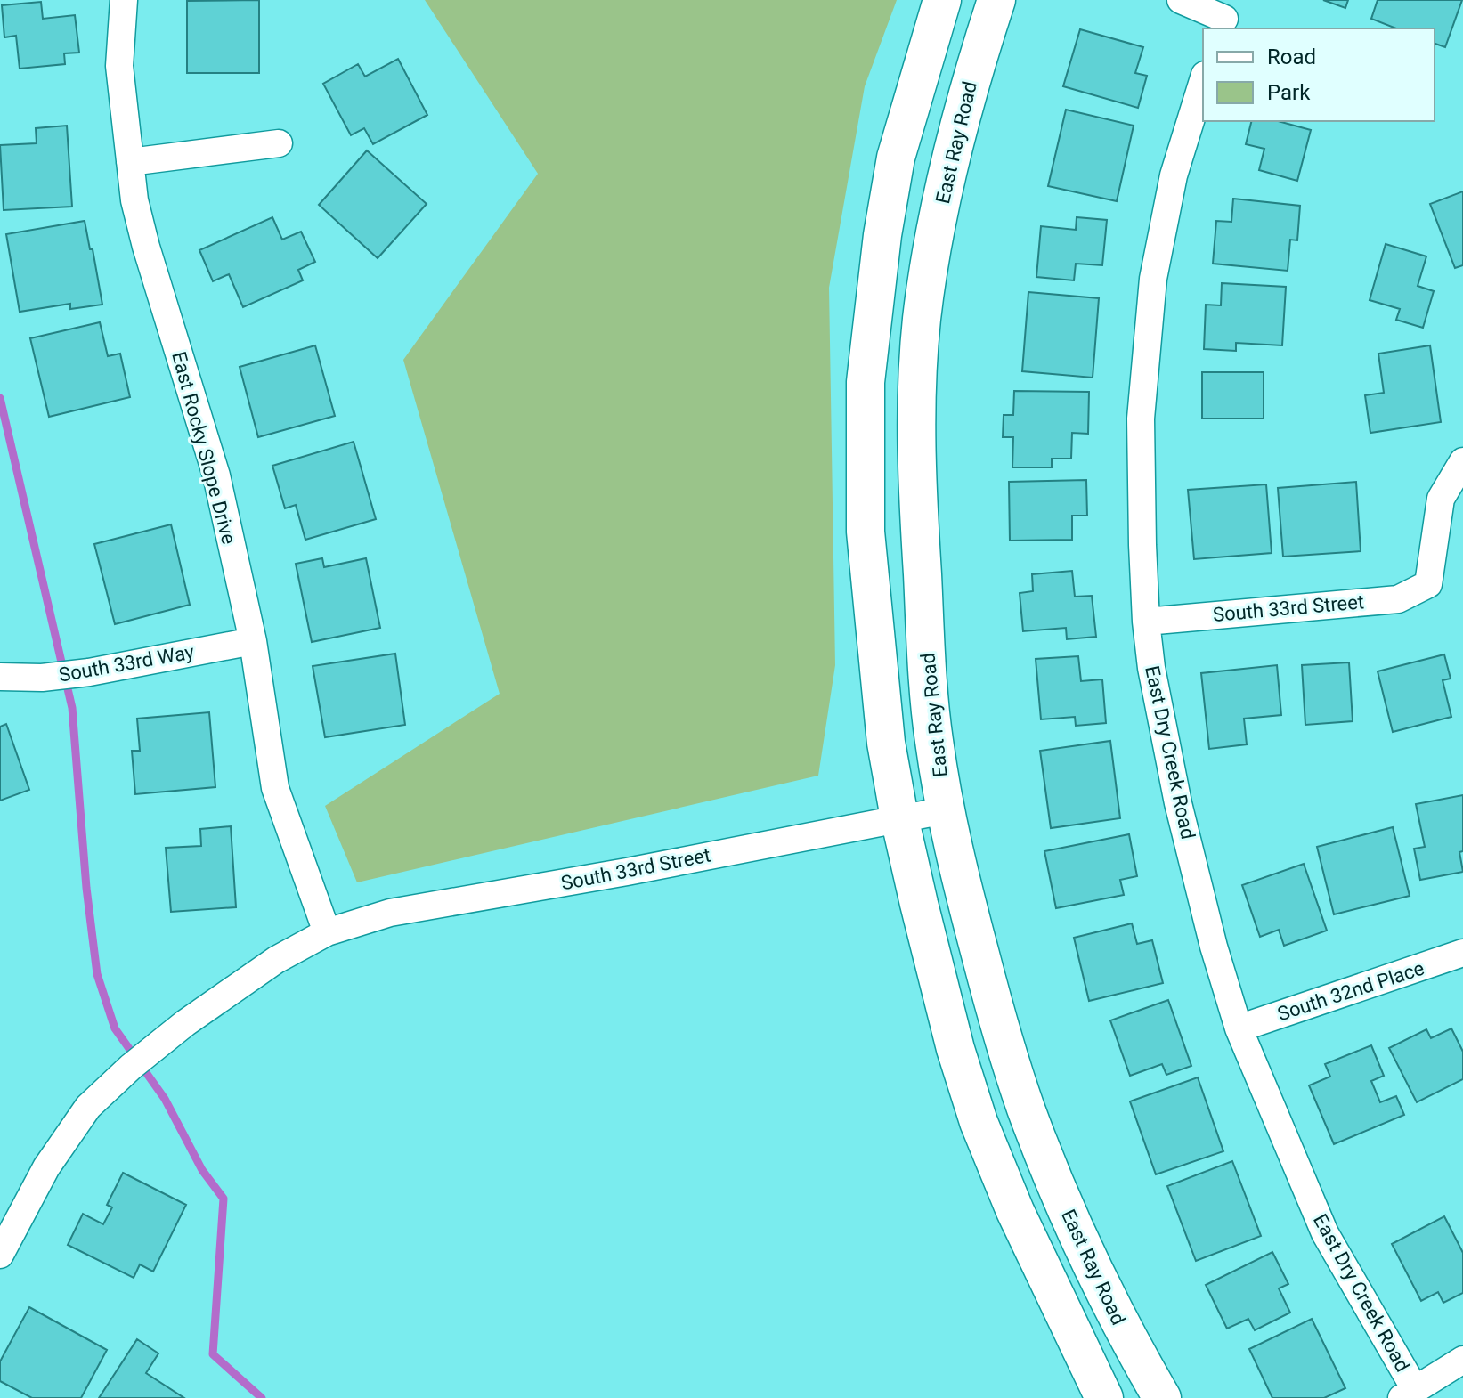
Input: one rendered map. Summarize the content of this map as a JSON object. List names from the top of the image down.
{
  "streets": {
    "main road": ["East Ray Road"],
    "street": [
      "East Rocky Slope Drive",
      "South 33rd Street",
      "South 33rd Way",
      "East Dry Creek Road",
      "South 32nd Place"
    ]
  },
  "crossings": [
    ["East Ray Road", "South 33rd Street"],
    ["East Rocky Slope Drive", "South 33rd Street"],
    ["East Rocky Slope Drive", "South 33rd Way"],
    ["South 33rd Street", "East Dry Creek Road"],
    ["East Dry Creek Road", "South 32nd Place"]
  ],
  "legend": ["Road", "Park"]
}
